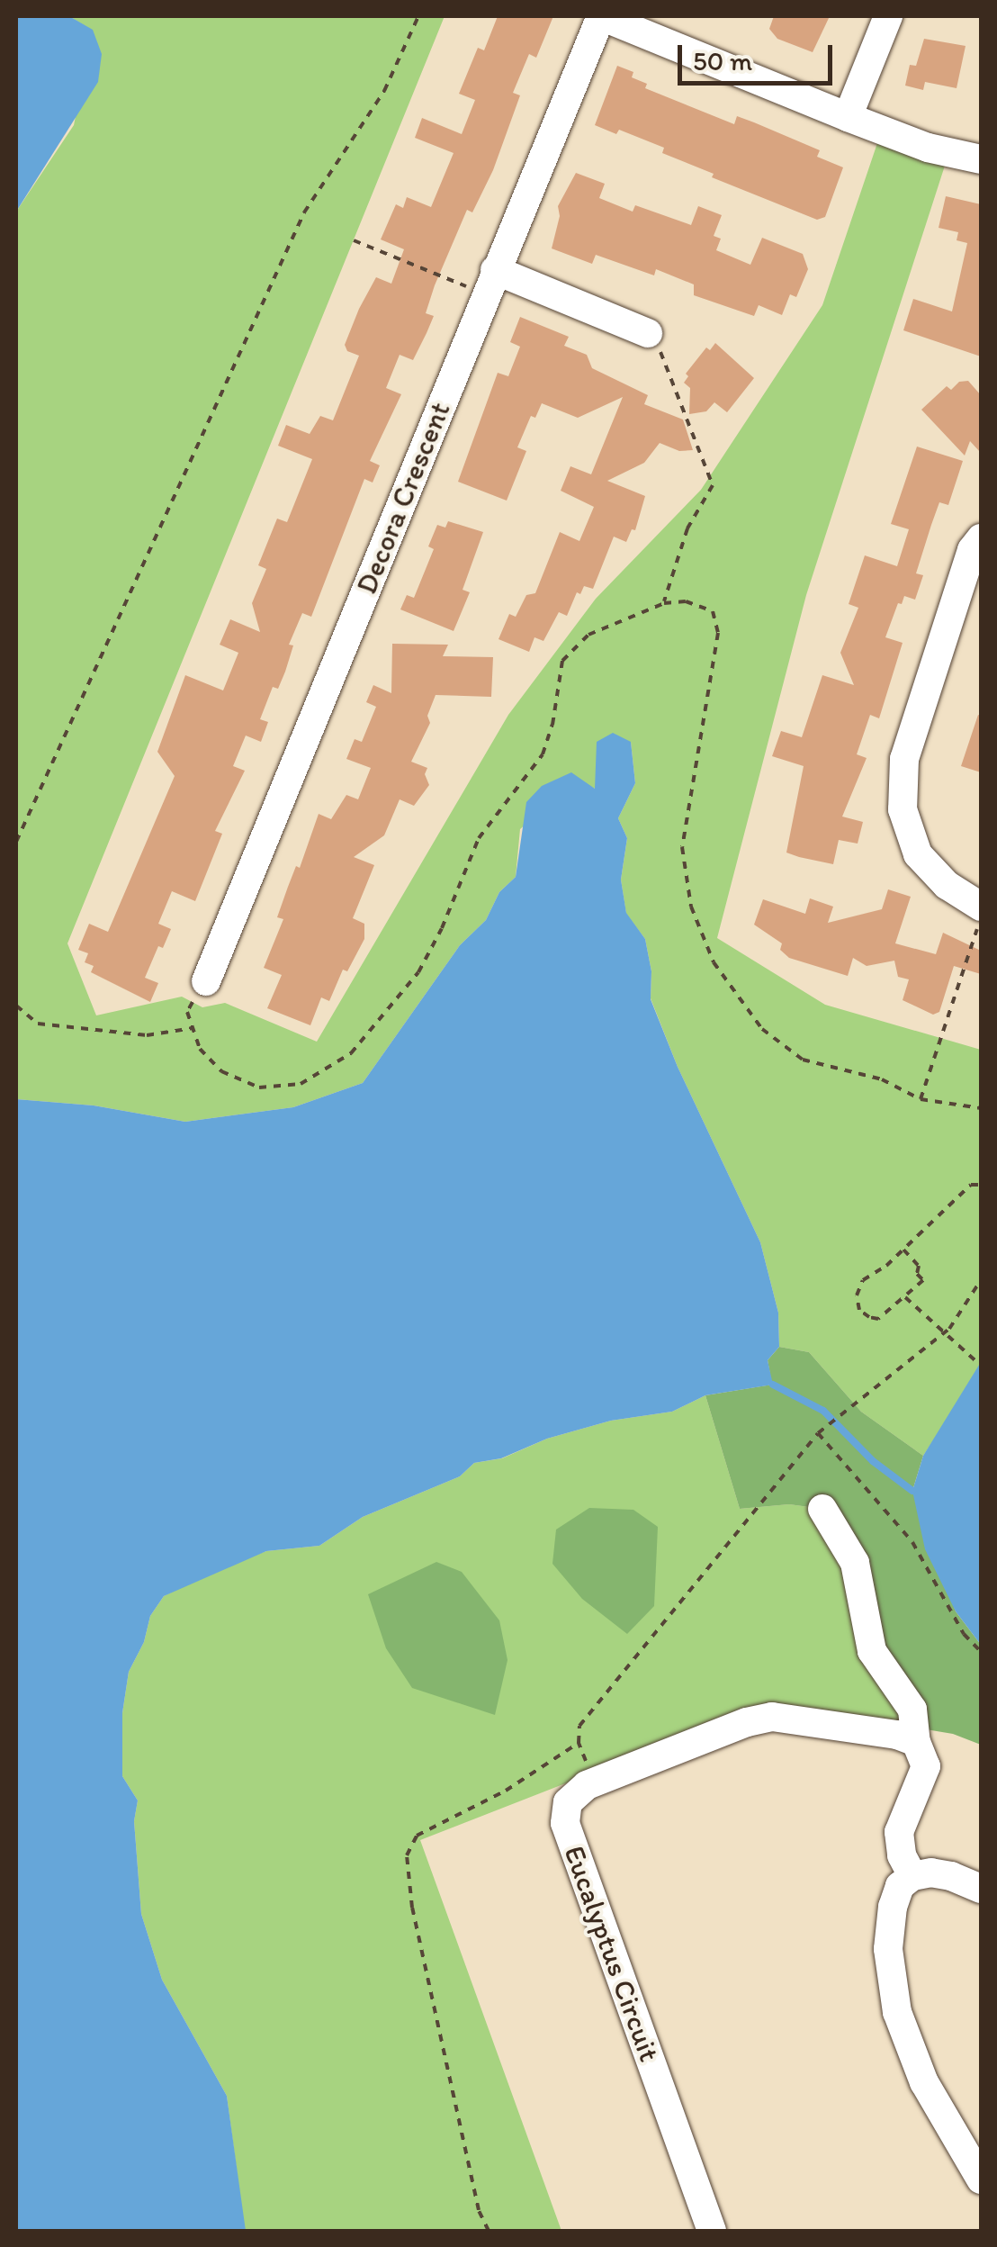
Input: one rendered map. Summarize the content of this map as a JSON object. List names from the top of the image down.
{
  "streets": {
    "street": ["Decora Crescent", "Eucalyptus Circuit"]
  },
  "scale_bar": "50 m"
}
